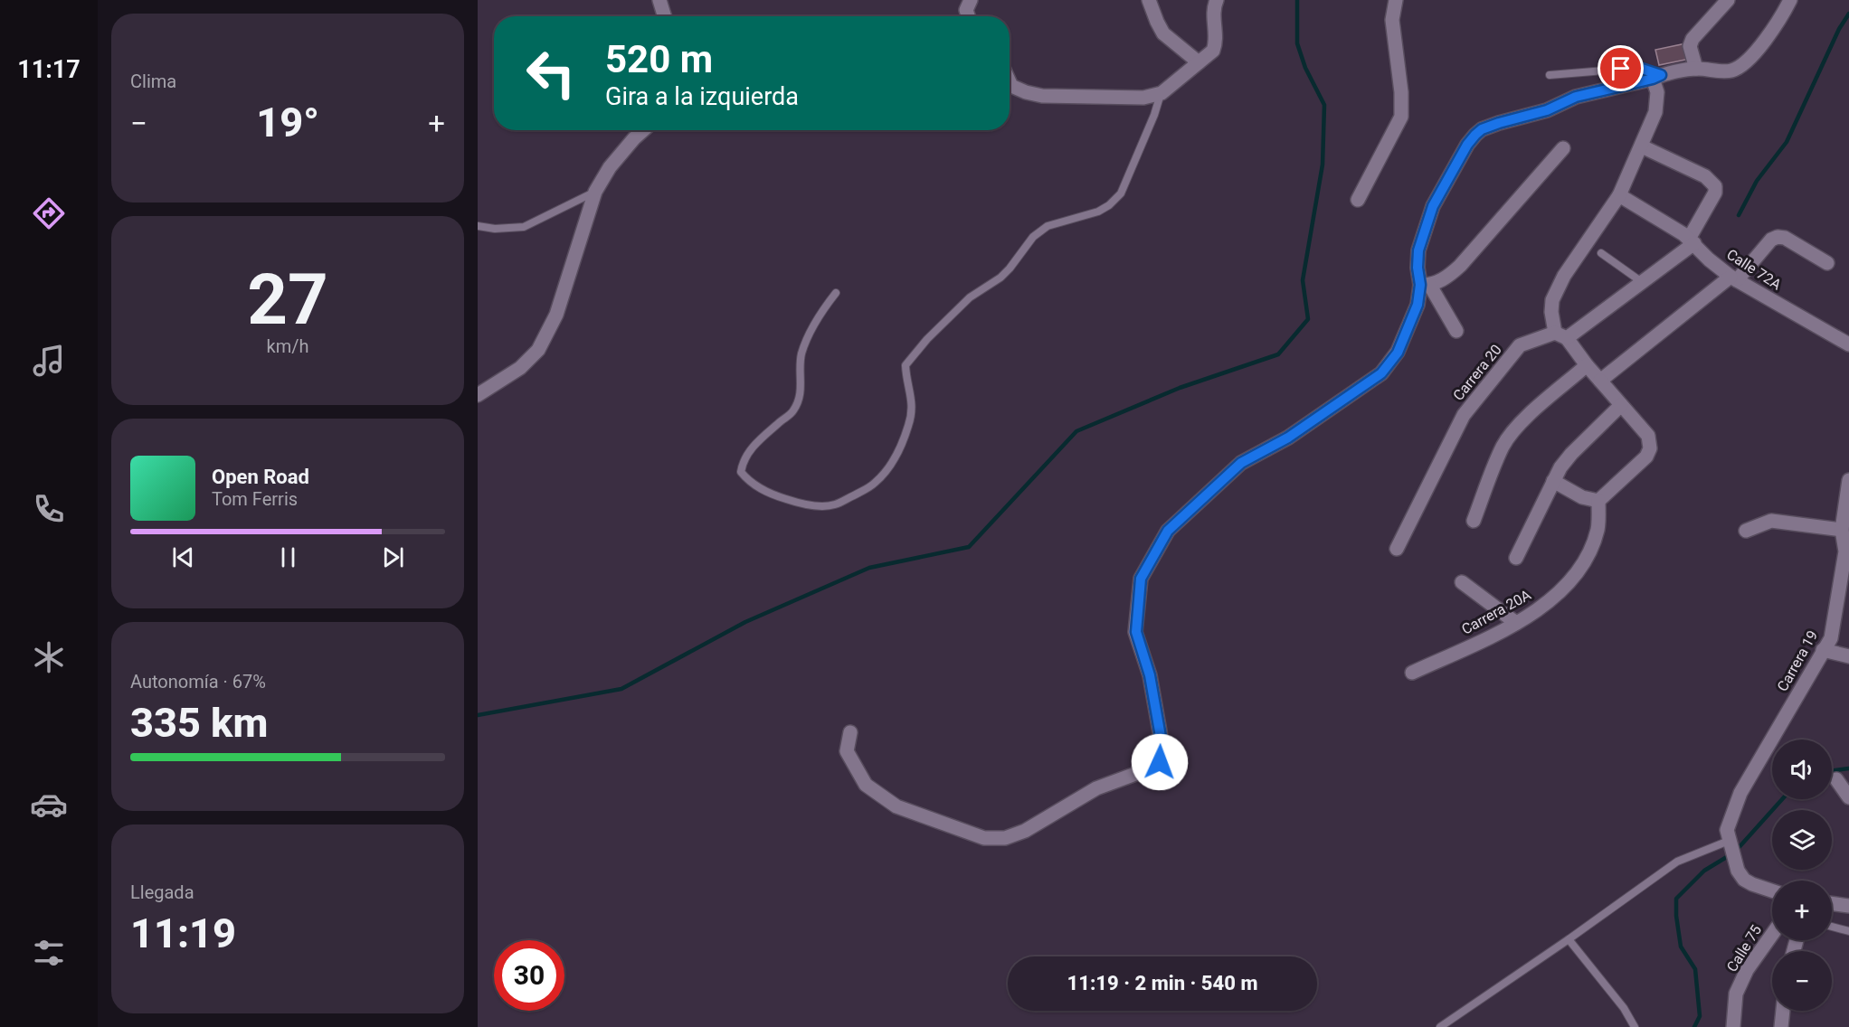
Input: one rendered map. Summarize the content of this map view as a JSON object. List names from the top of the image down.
{
  "streets": {
    "street": [
      "Calle 72A",
      "Carrera 20",
      "Carrera 20A",
      "Carrera 19",
      "Calle 75"
    ]
  },
  "crossings": [
    ["Calle 72A", "Carrera 20"]
  ],
  "page": {
    "tabs": "11:17",
    "tile": [
      "Clima",
      ["27", "km/h"],
      ["Autonomía · 67%", "335 km"],
      ["Llegada", "11:19"]
    ],
    "turn": ["520 m", "Gira a la izquierda"],
    "heat": ["−", "19°", "+"],
    "song": ["Open Road", "Tom Ferris"],
    "map_buttons": ["+", "−"],
    "limit": "30",
    "trip": "11:19 · 2 min · 540 m"
  }
}
